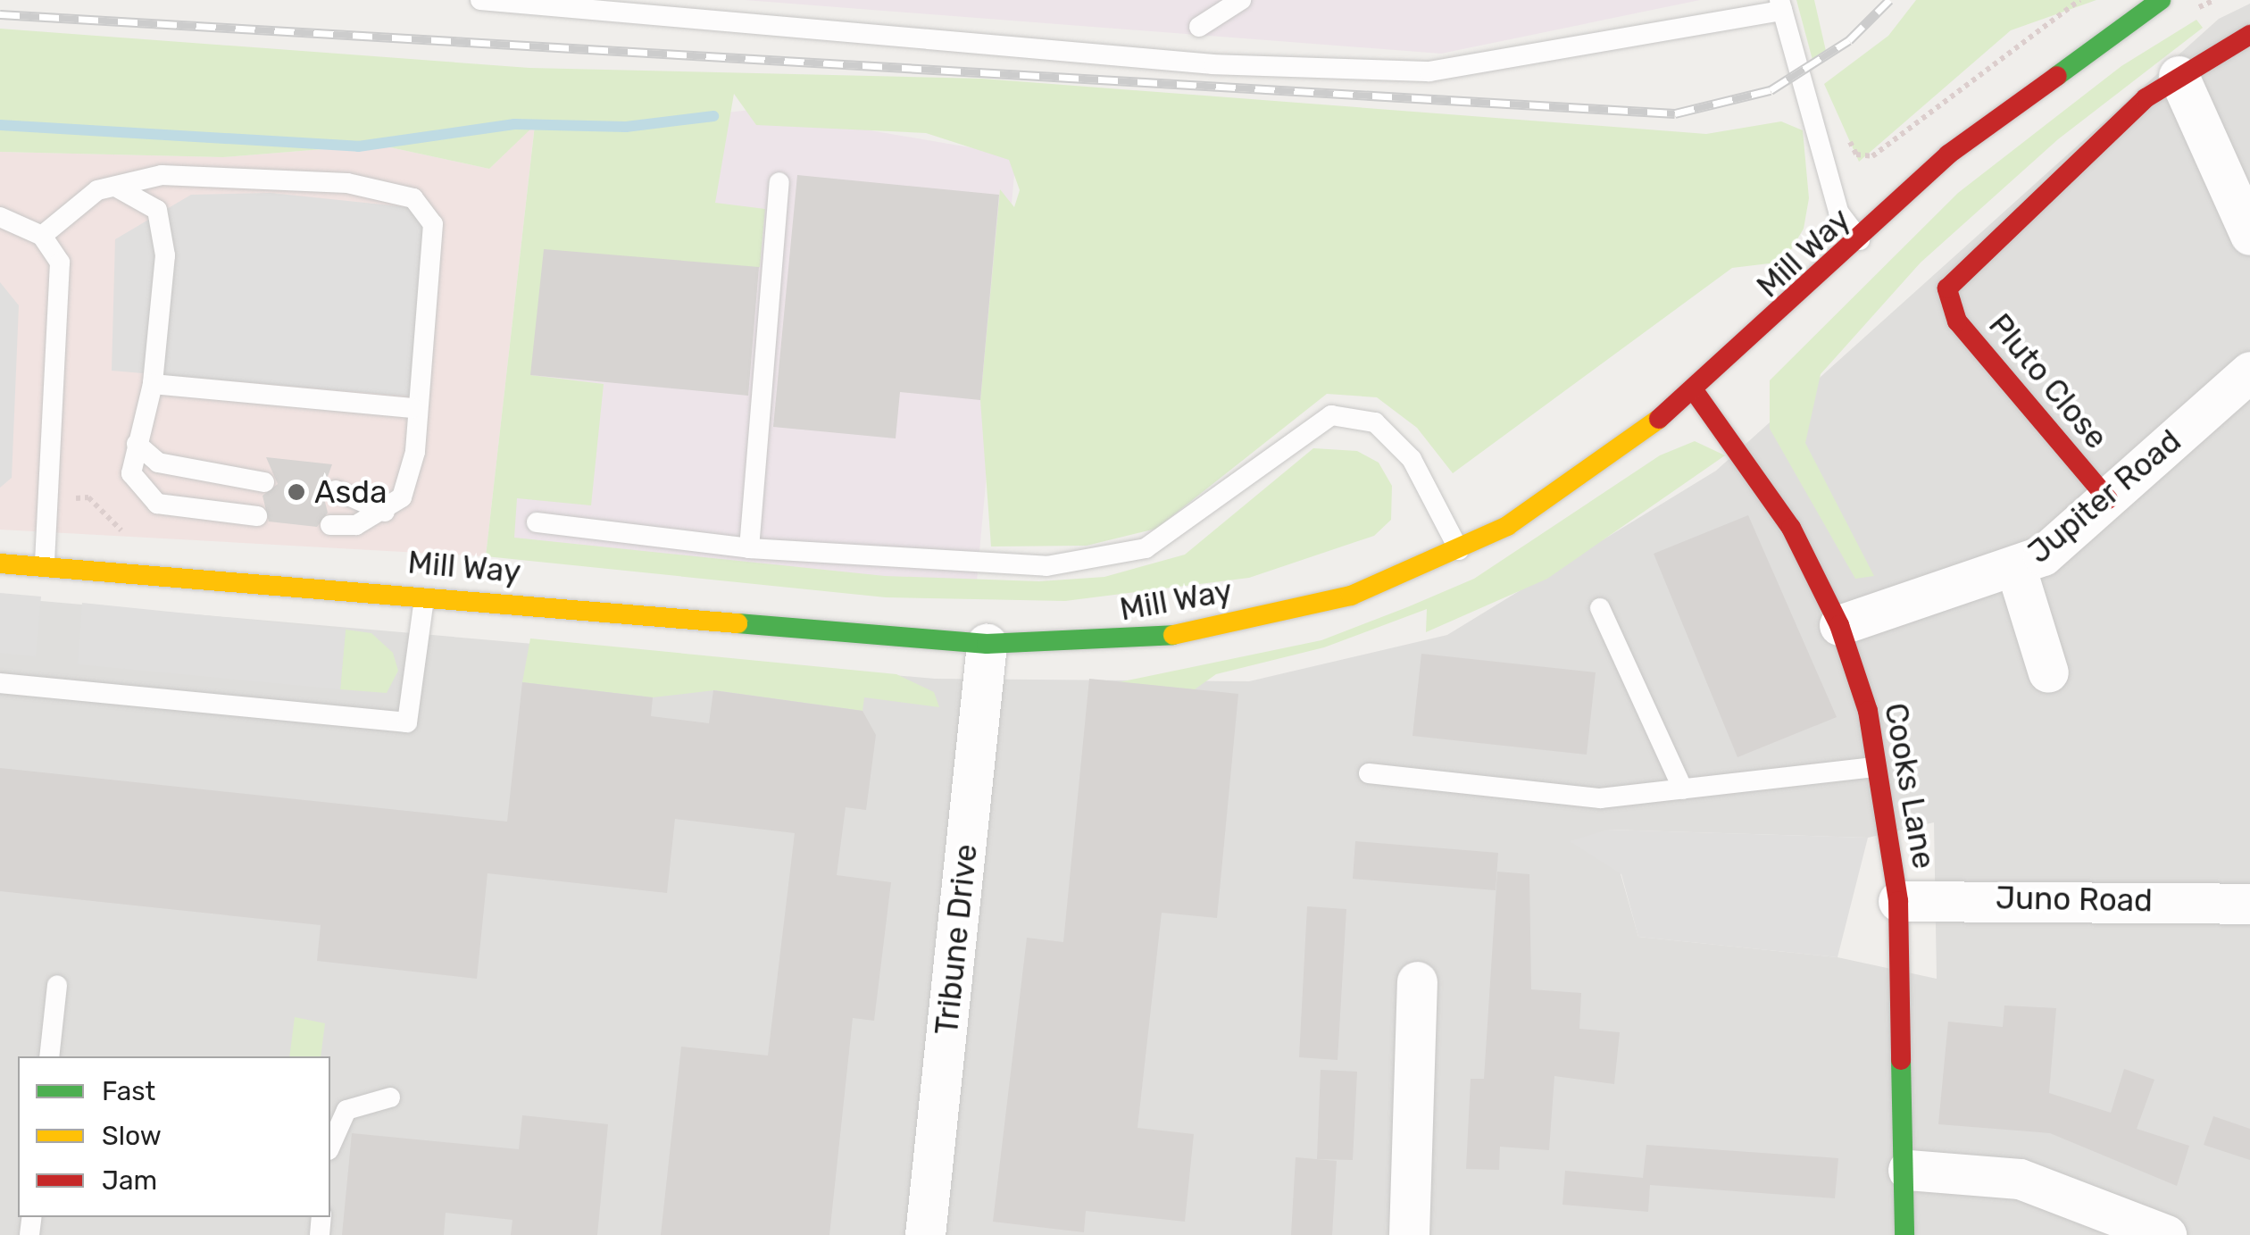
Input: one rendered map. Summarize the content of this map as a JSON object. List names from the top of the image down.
{
  "streets": {
    "street": [
      "Mill Way",
      "Pluto Close",
      "Jupiter Road",
      "Cooks Lane",
      "Juno Road",
      "Tribune Drive"
    ]
  },
  "crossings": [
    ["Mill Way", "Cooks Lane"],
    ["Mill Way", "Tribune Drive"],
    ["Pluto Close", "Jupiter Road"],
    ["Jupiter Road", "Cooks Lane"],
    ["Cooks Lane", "Juno Road"]
  ],
  "places": ["Asda"],
  "legend": ["Fast", "Slow", "Jam"]
}
